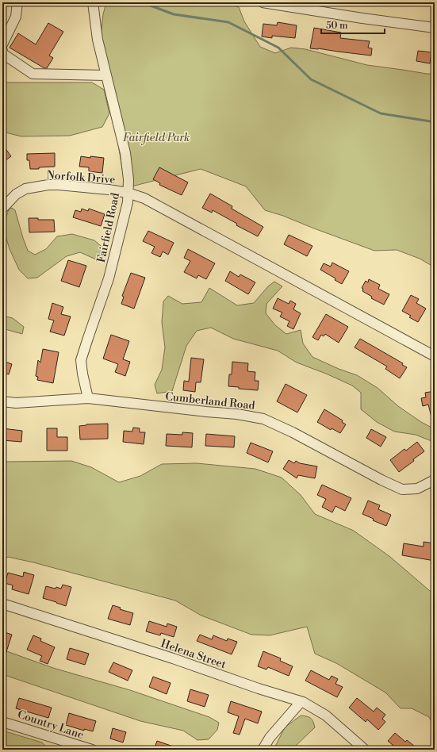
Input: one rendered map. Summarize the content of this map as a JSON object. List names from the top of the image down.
{
  "streets": {
    "street": [
      "Norfolk Drive",
      "Fairfield Road",
      "Cumberland Road",
      "Helena Street",
      "Country Lane"
    ]
  },
  "crossings": [
    ["Norfolk Drive", "Fairfield Road"],
    ["Fairfield Road", "Cumberland Road"]
  ],
  "parks": ["Fairfield Park"],
  "scale_bar": "50 m"
}
